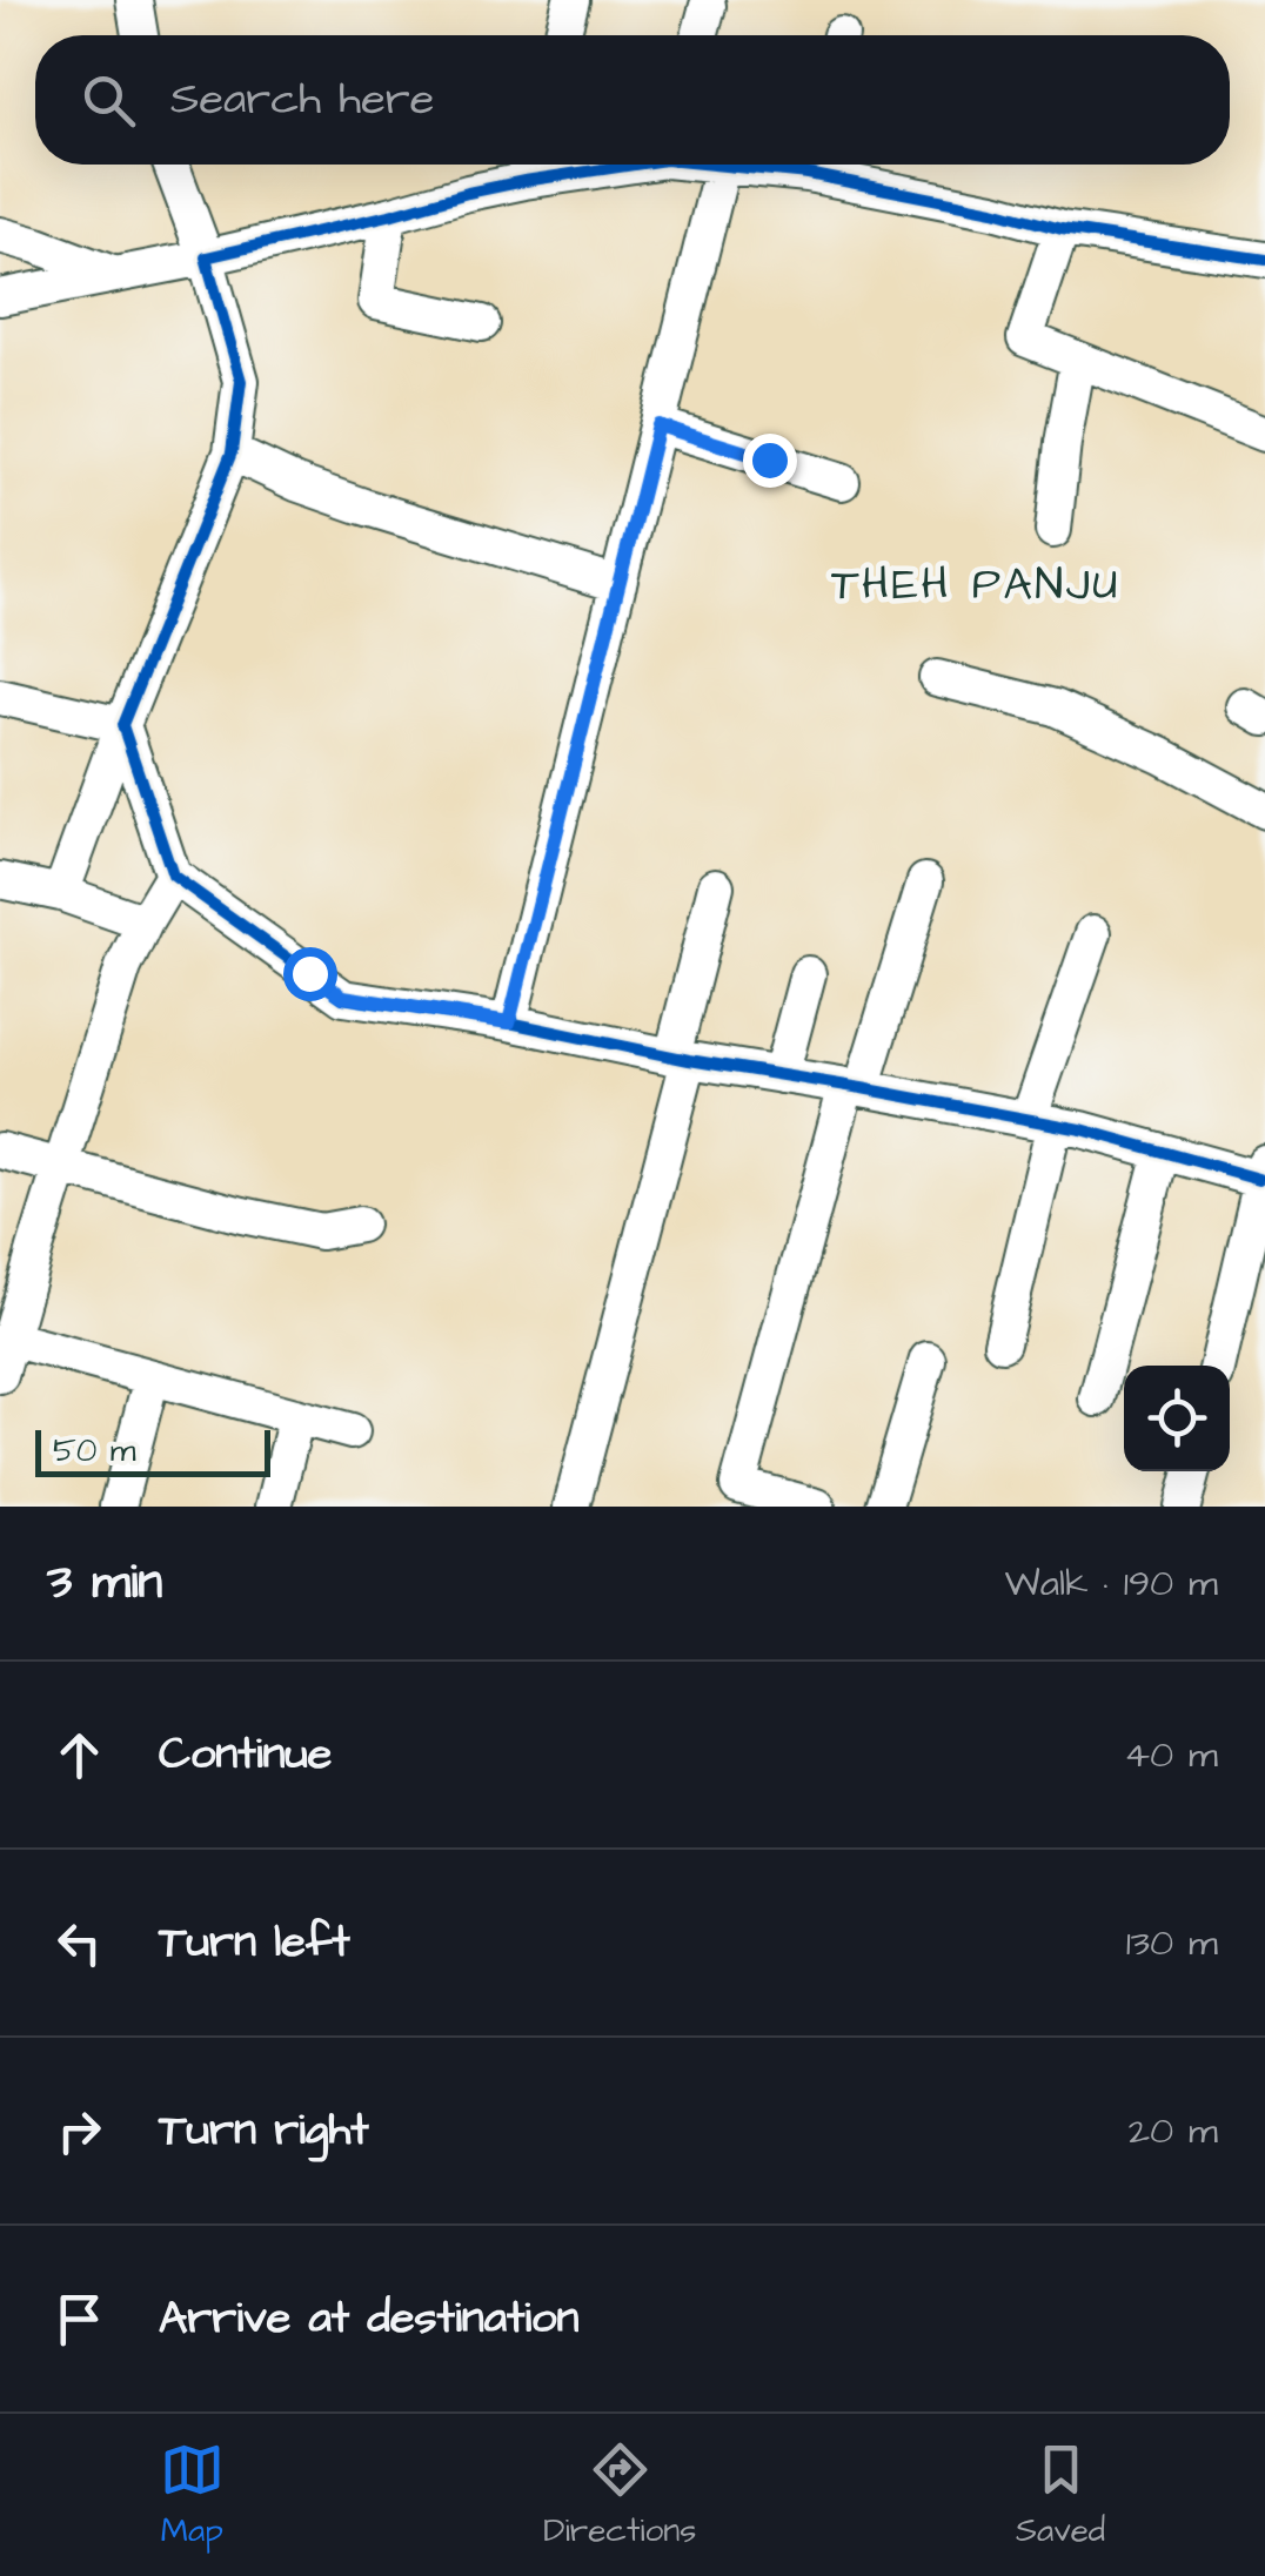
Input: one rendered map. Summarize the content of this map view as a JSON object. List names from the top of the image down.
{
  "districts": ["THEH PANJU"],
  "scale_bar": "50 m",
  "page": {
    "search": "Search here",
    "scale": "50 m",
    "heading": ["3 min", "Walk · 190 m"],
    "list": [
      ["Continue", "40 m"],
      ["Turn left", "130 m"],
      ["Turn right", "20 m"],
      "Arrive at destination"
    ],
    "nav": ["Map", "Directions", "Saved"]
  }
}
